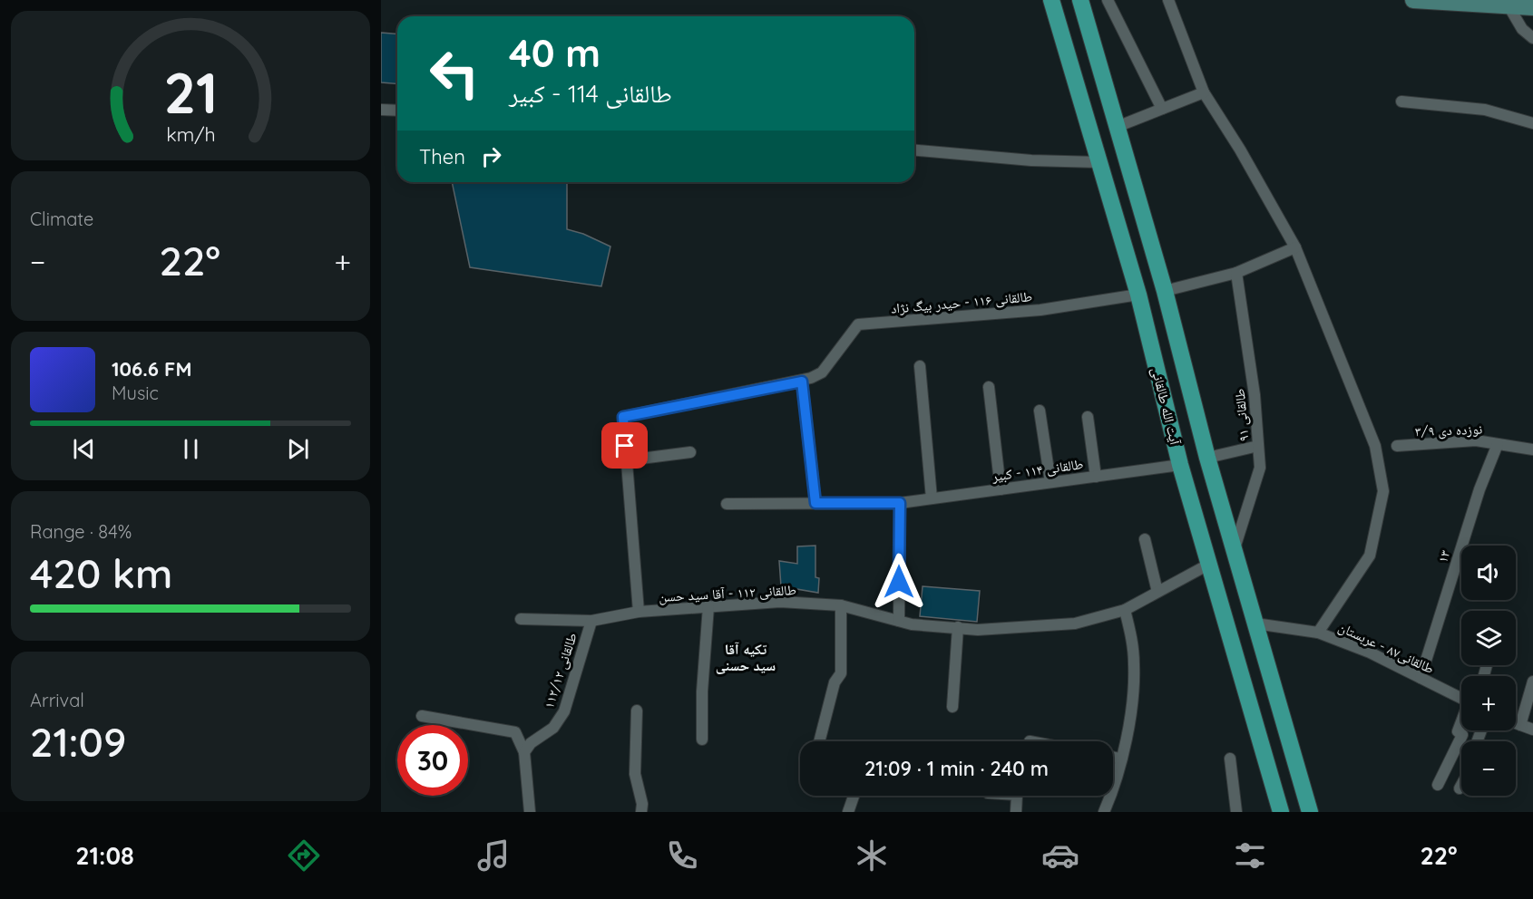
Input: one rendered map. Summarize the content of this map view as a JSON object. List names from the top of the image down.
{
  "streets": {
    "main road": ["آیت الله طالقانی"],
    "street": [
      "طالقانی ۱۱۶ - حیدر بیگ نژاد",
      "طالقانی ۹۱",
      "نوزده دی ۳/۹",
      "طالقانی ۱۱۴ - کبیر",
      "۱۳",
      "طالقانی ۱۱۲ - آقا سید حسن",
      "طالقانی۸۷ - عربستان",
      "طالقانی ۱۱۲/۱۲"
    ]
  },
  "crossings": [
    ["طالقانی ۱۱۶ - حیدر بیگ نژاد", "آیت الله طالقانی"],
    ["آیت الله طالقانی", "طالقانی ۹۱"],
    ["آیت الله طالقانی", "طالقانی ۱۱۴ - کبیر"],
    ["آیت الله طالقانی", "طالقانی ۱۱۲ - آقا سید حسن"],
    ["آیت الله طالقانی", "طالقانی۸۷ - عربستان"],
    ["نوزده دی ۳/۹", "۱۳"],
    ["۱۳", "طالقانی۸۷ - عربستان"],
    ["طالقانی ۱۱۲ - آقا سید حسن", "طالقانی ۱۱۲/۱۲"]
  ],
  "districts": ["تکیه آقا سید حسنی"],
  "page": {
    "turn": ["40 m", "طالقانی 114 - کبیر"],
    "then": "Then",
    "tile": [
      "Climate",
      ["Range · 84%", "420 km"],
      ["Arrival", "21:09"]
    ],
    "heat": ["−", "22°", "+"],
    "song": ["106.6 FM", "Music"],
    "map_buttons": ["+", "−"],
    "limit": "30",
    "trip": "21:09 · 1 min · 240 m",
    "tabs": ["21:08", "22°"],
    "gauge": ["21", "km/h"]
  }
}
